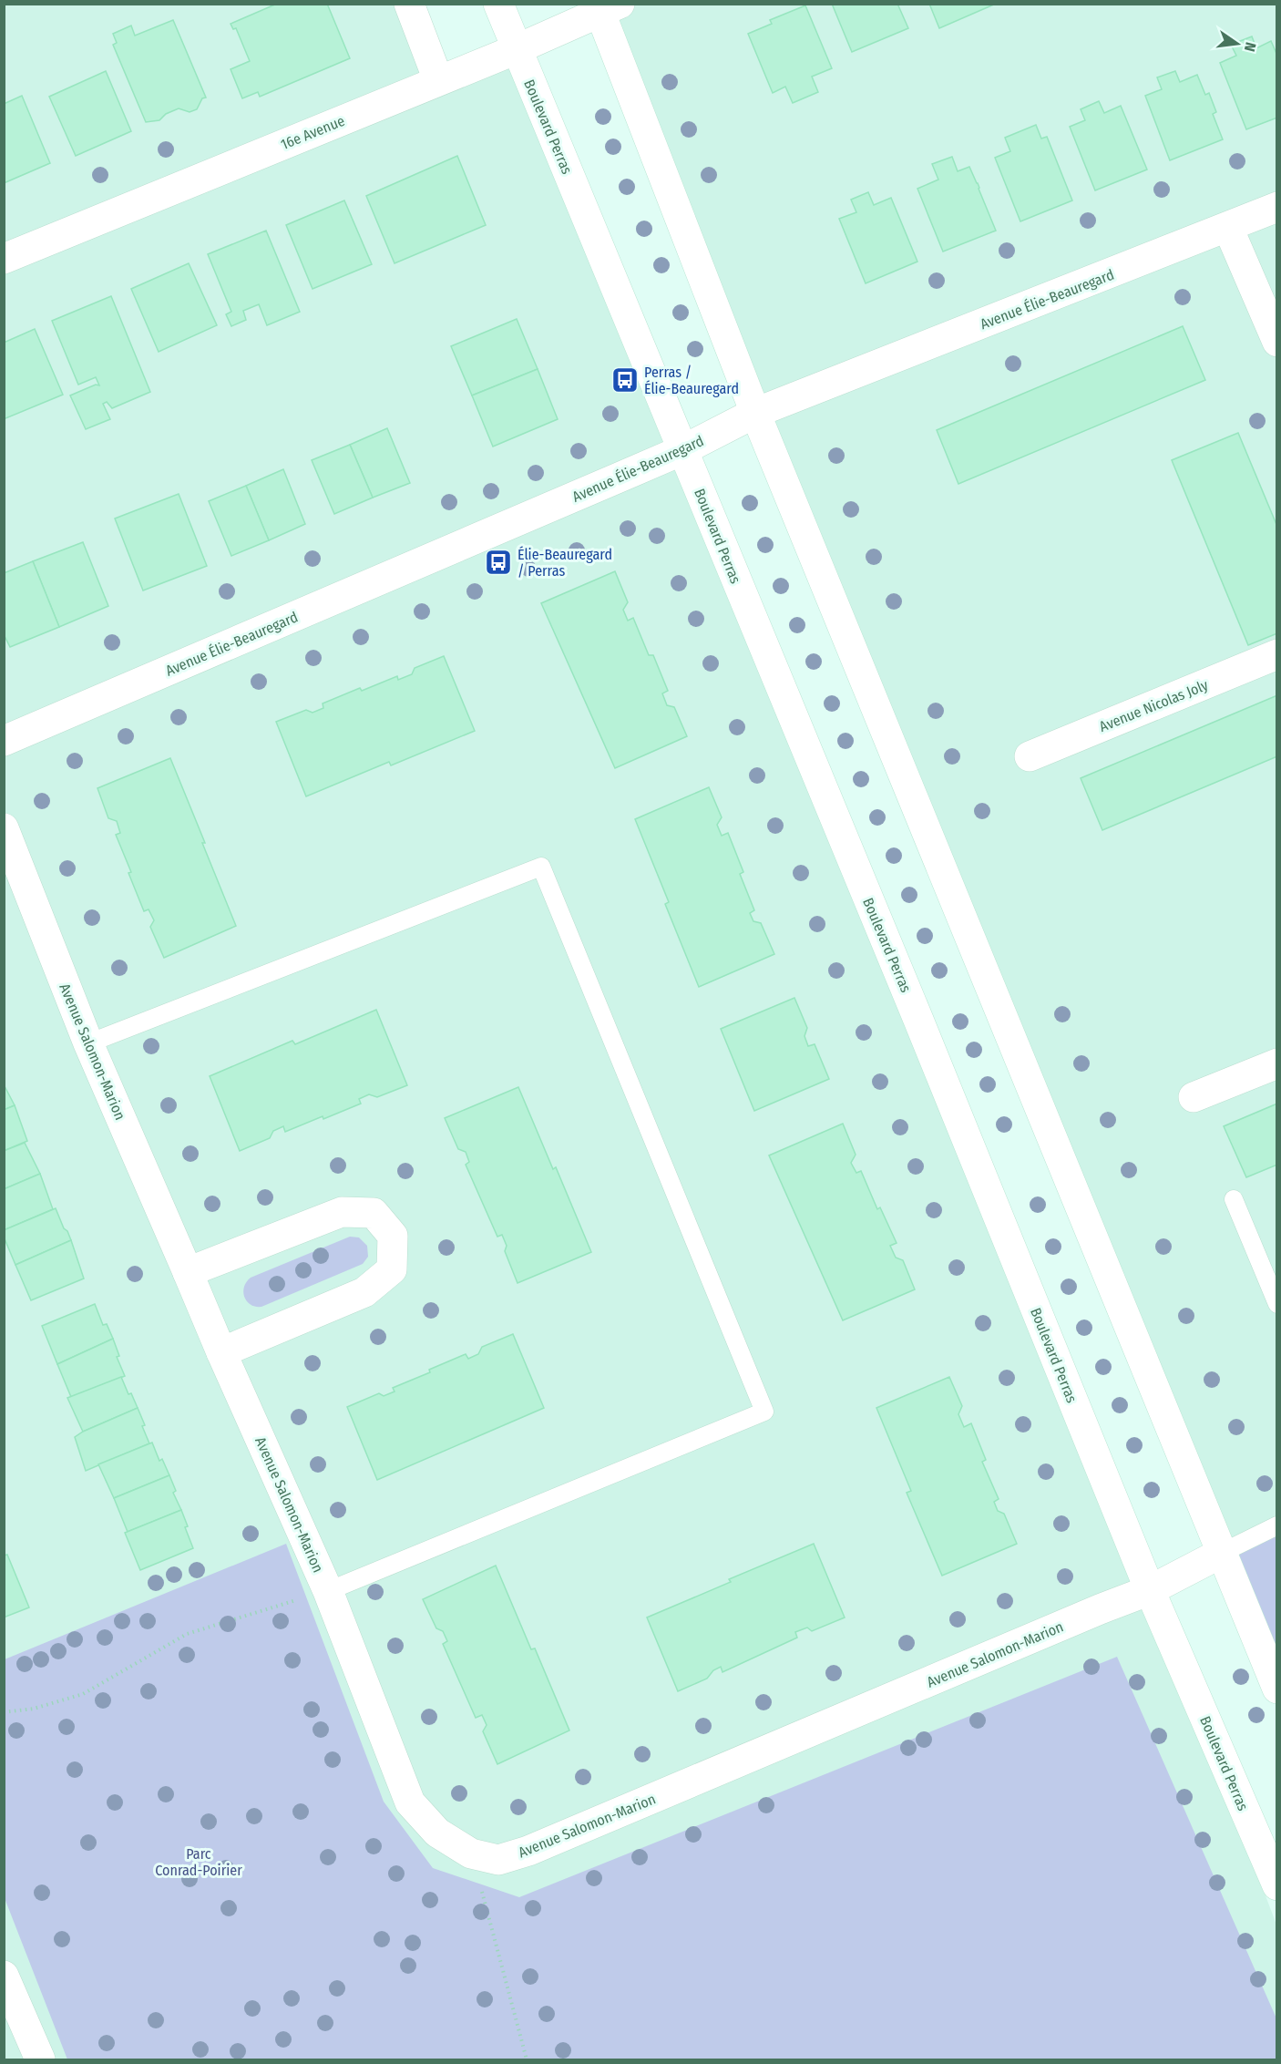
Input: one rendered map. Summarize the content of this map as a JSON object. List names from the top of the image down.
{
  "streets": {
    "street": [
      "Boulevard Perras",
      "16e Avenue",
      "Avenue Élie-Beauregard",
      "Avenue Nicolas Joly",
      "Avenue Salomon-Marion"
    ]
  },
  "crossings": [
    ["Boulevard Perras", "16e Avenue"],
    ["Boulevard Perras", "Avenue Élie-Beauregard"],
    ["Boulevard Perras", "Avenue Salomon-Marion"]
  ],
  "parks": ["Parc Conrad-Poirier"],
  "places": {
    "bus stop": ["Perras / Élie-Beauregard", "Élie-Beauregard / Perras"]
  },
  "north": "right"
}
